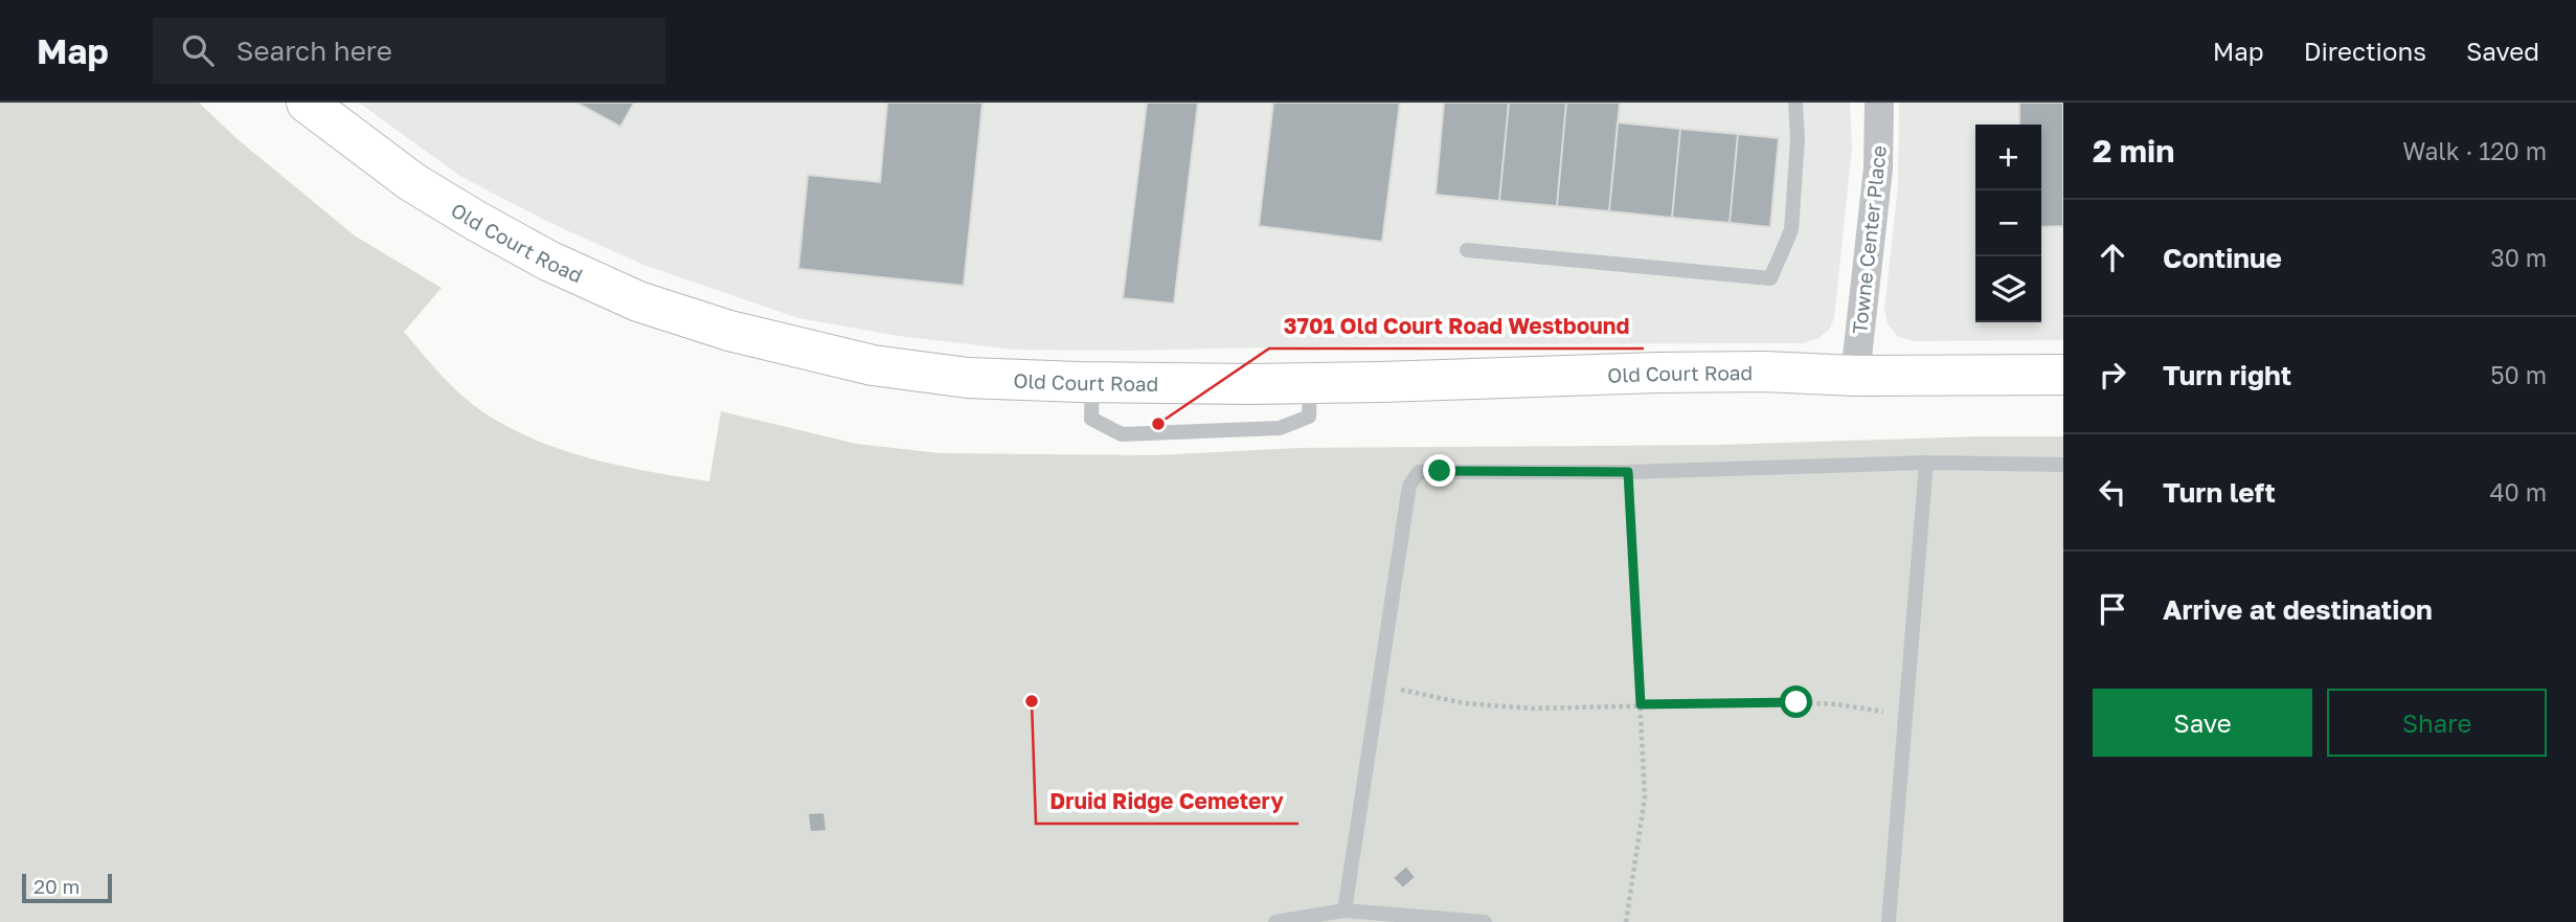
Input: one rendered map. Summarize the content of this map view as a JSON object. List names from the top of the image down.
{
  "streets": {
    "main road": ["Old Court Road"],
    "street": ["Towne Center Place"]
  },
  "crossings": [
    ["Towne Center Place", "Old Court Road"]
  ],
  "places": ["3701 Old Court Road Westbound", "Druid Ridge Cemetery"],
  "scale_bar": "20 m",
  "page": {
    "header": "Map",
    "search": "Search here",
    "nav": ["Map", "Directions", "Saved"],
    "heading": ["2 min", "Walk · 120 m"],
    "map_buttons": ["+", "−"],
    "list": [
      ["Continue", "30 m"],
      ["Turn right", "50 m"],
      ["Turn left", "40 m"],
      "Arrive at destination"
    ],
    "buttons": ["Save", "Share"],
    "scale": "20 m"
  }
}
